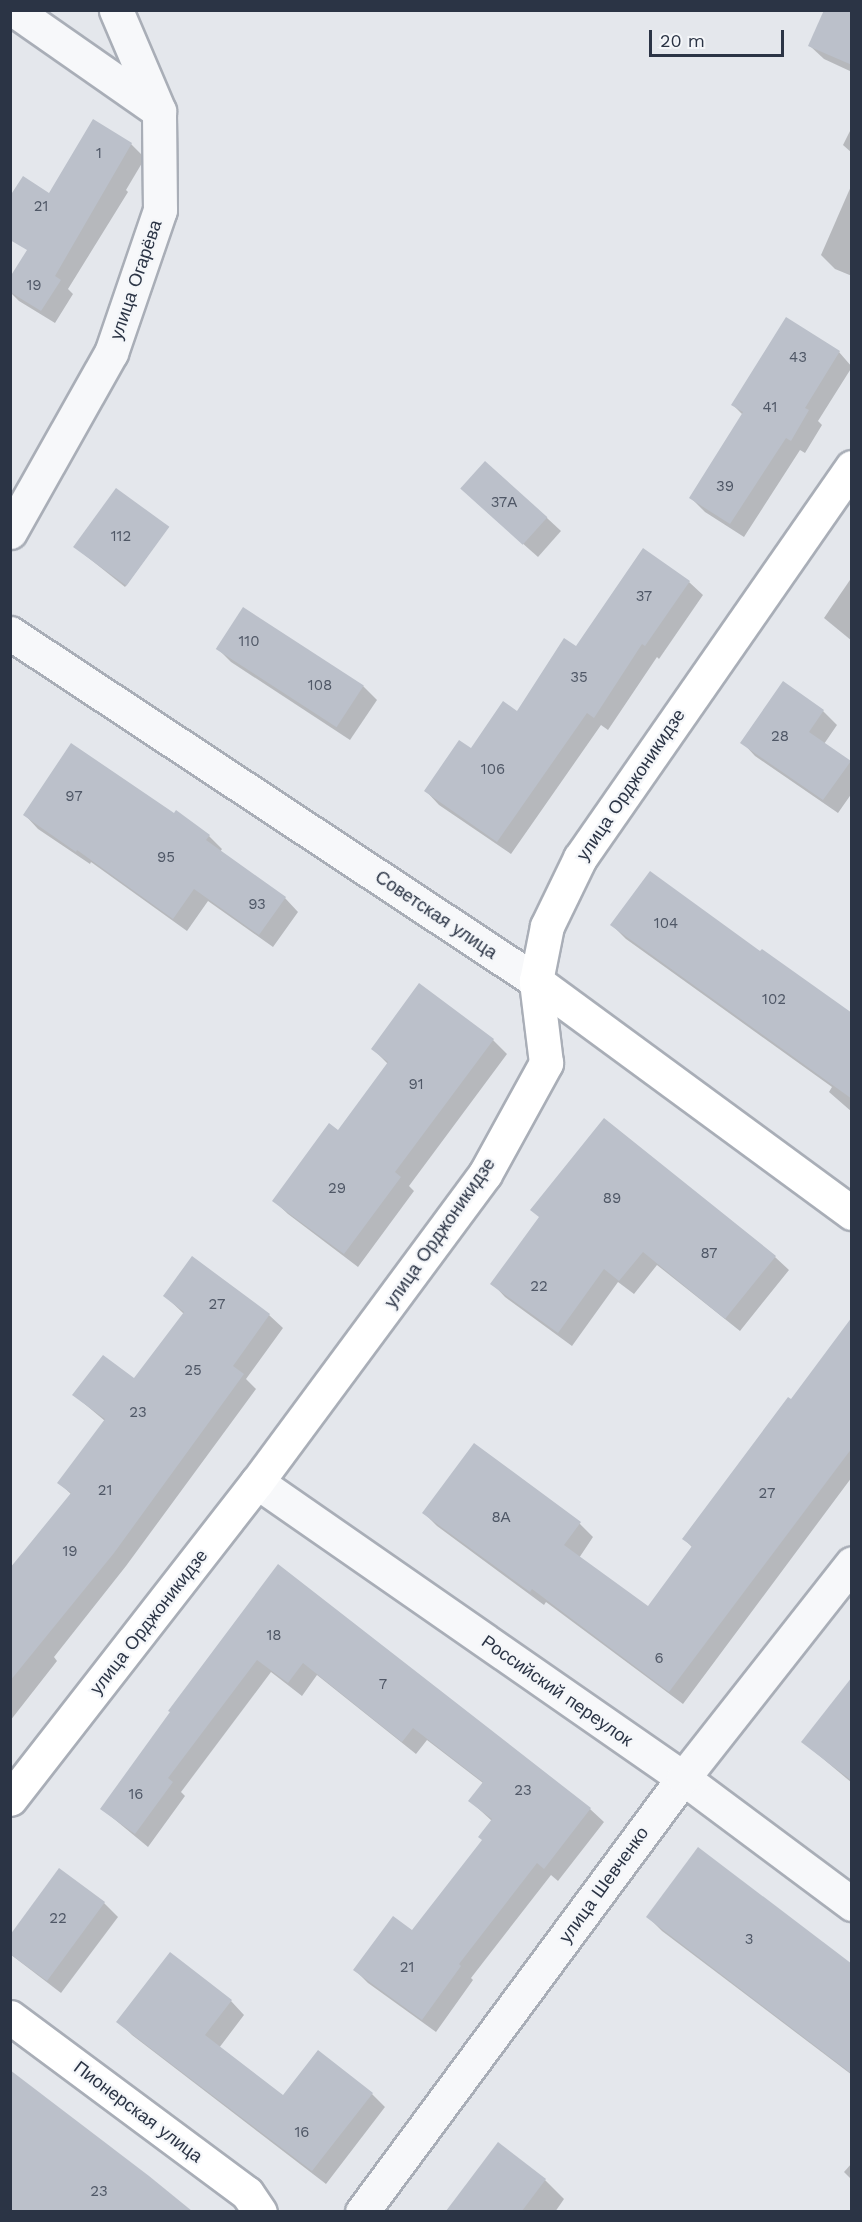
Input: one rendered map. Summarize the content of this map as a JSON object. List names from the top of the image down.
{
  "streets": {
    "main road": ["улица Орджоникидзе", "Советская улица", "Пионерская улица"],
    "street": ["улица Огарёва", "Российский переулок", "улица Шевченко"]
  },
  "crossings": [
    ["улица Орджоникидзе", "Советская улица"],
    ["улица Орджоникидзе", "Российский переулок"],
    ["Российский переулок", "улица Шевченко"]
  ],
  "house_numbers": [
    "1",
    "21",
    "19",
    "43",
    "41",
    "39",
    "37А",
    "112",
    "37",
    "110",
    "35",
    "108",
    "28",
    "106",
    "97",
    "95",
    "93",
    "104",
    "102",
    "91",
    "29",
    "89",
    "87",
    "22",
    "27",
    "25",
    "23",
    "21",
    "27",
    "8А",
    "19",
    "18",
    "6",
    "7",
    "23",
    "16",
    "22",
    "3",
    "21",
    "16",
    "23"
  ],
  "scale_bar": "20 m"
}
